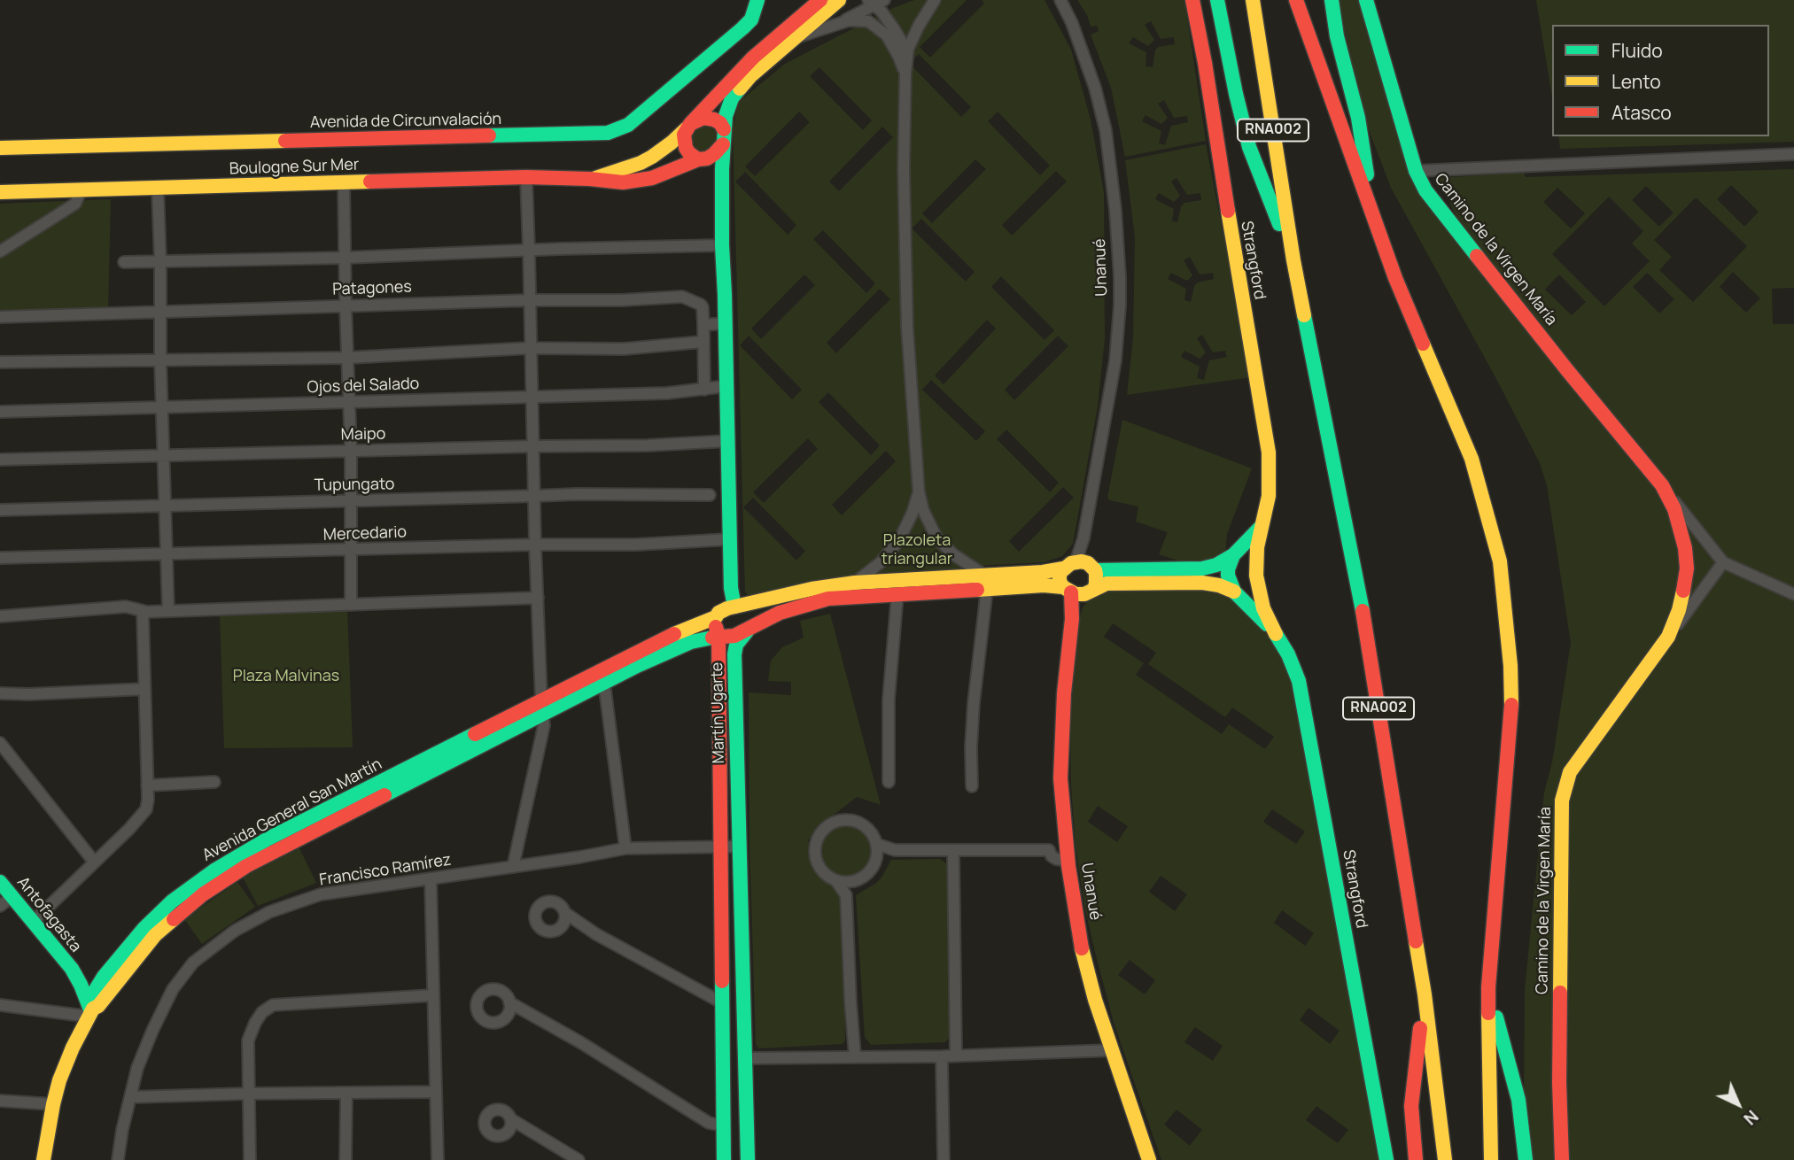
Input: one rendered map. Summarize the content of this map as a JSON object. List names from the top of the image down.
{
  "streets": {
    "main road": [
      "Avenida de Circunvalación",
      "RNA002",
      "Boulogne Sur Mer",
      "Camino de la Virgen María",
      "Strangford",
      "Unanué",
      "Martín Ugarte",
      "Avenida General San Martín",
      "Antofagasta"
    ],
    "street": [
      "Patagones",
      "Ojos del Salado",
      "Maipo",
      "Tupungato",
      "Mercedario",
      "Francisco Ramírez"
    ]
  },
  "crossings": [
    ["Strangford", "Avenida General San Martín"],
    ["Unanué", "Avenida General San Martín"],
    ["Martín Ugarte", "Avenida General San Martín"],
    ["Martín Ugarte", "Francisco Ramírez"],
    ["Avenida General San Martín", "Antofagasta"]
  ],
  "parks": ["Plazoleta triangular", "Plaza Malvinas"],
  "legend": ["Fluido", "Lento", "Atasco"],
  "north": "bottom right"
}
